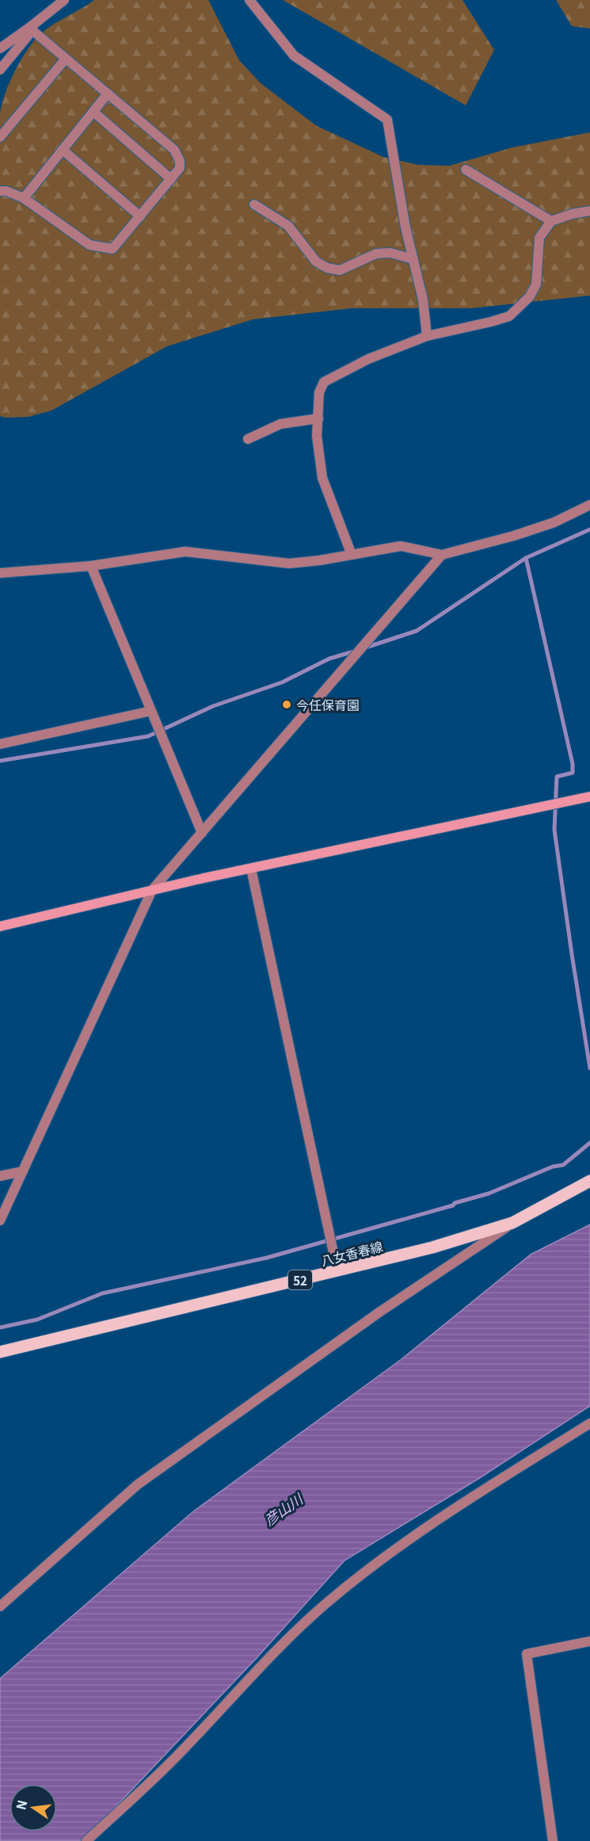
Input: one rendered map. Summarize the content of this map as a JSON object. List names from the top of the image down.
{
  "streets": {
    "main road": ["八女香春線", "52"]
  },
  "water": ["彦山川"],
  "places": ["今任保育園"],
  "north": "left"
}
